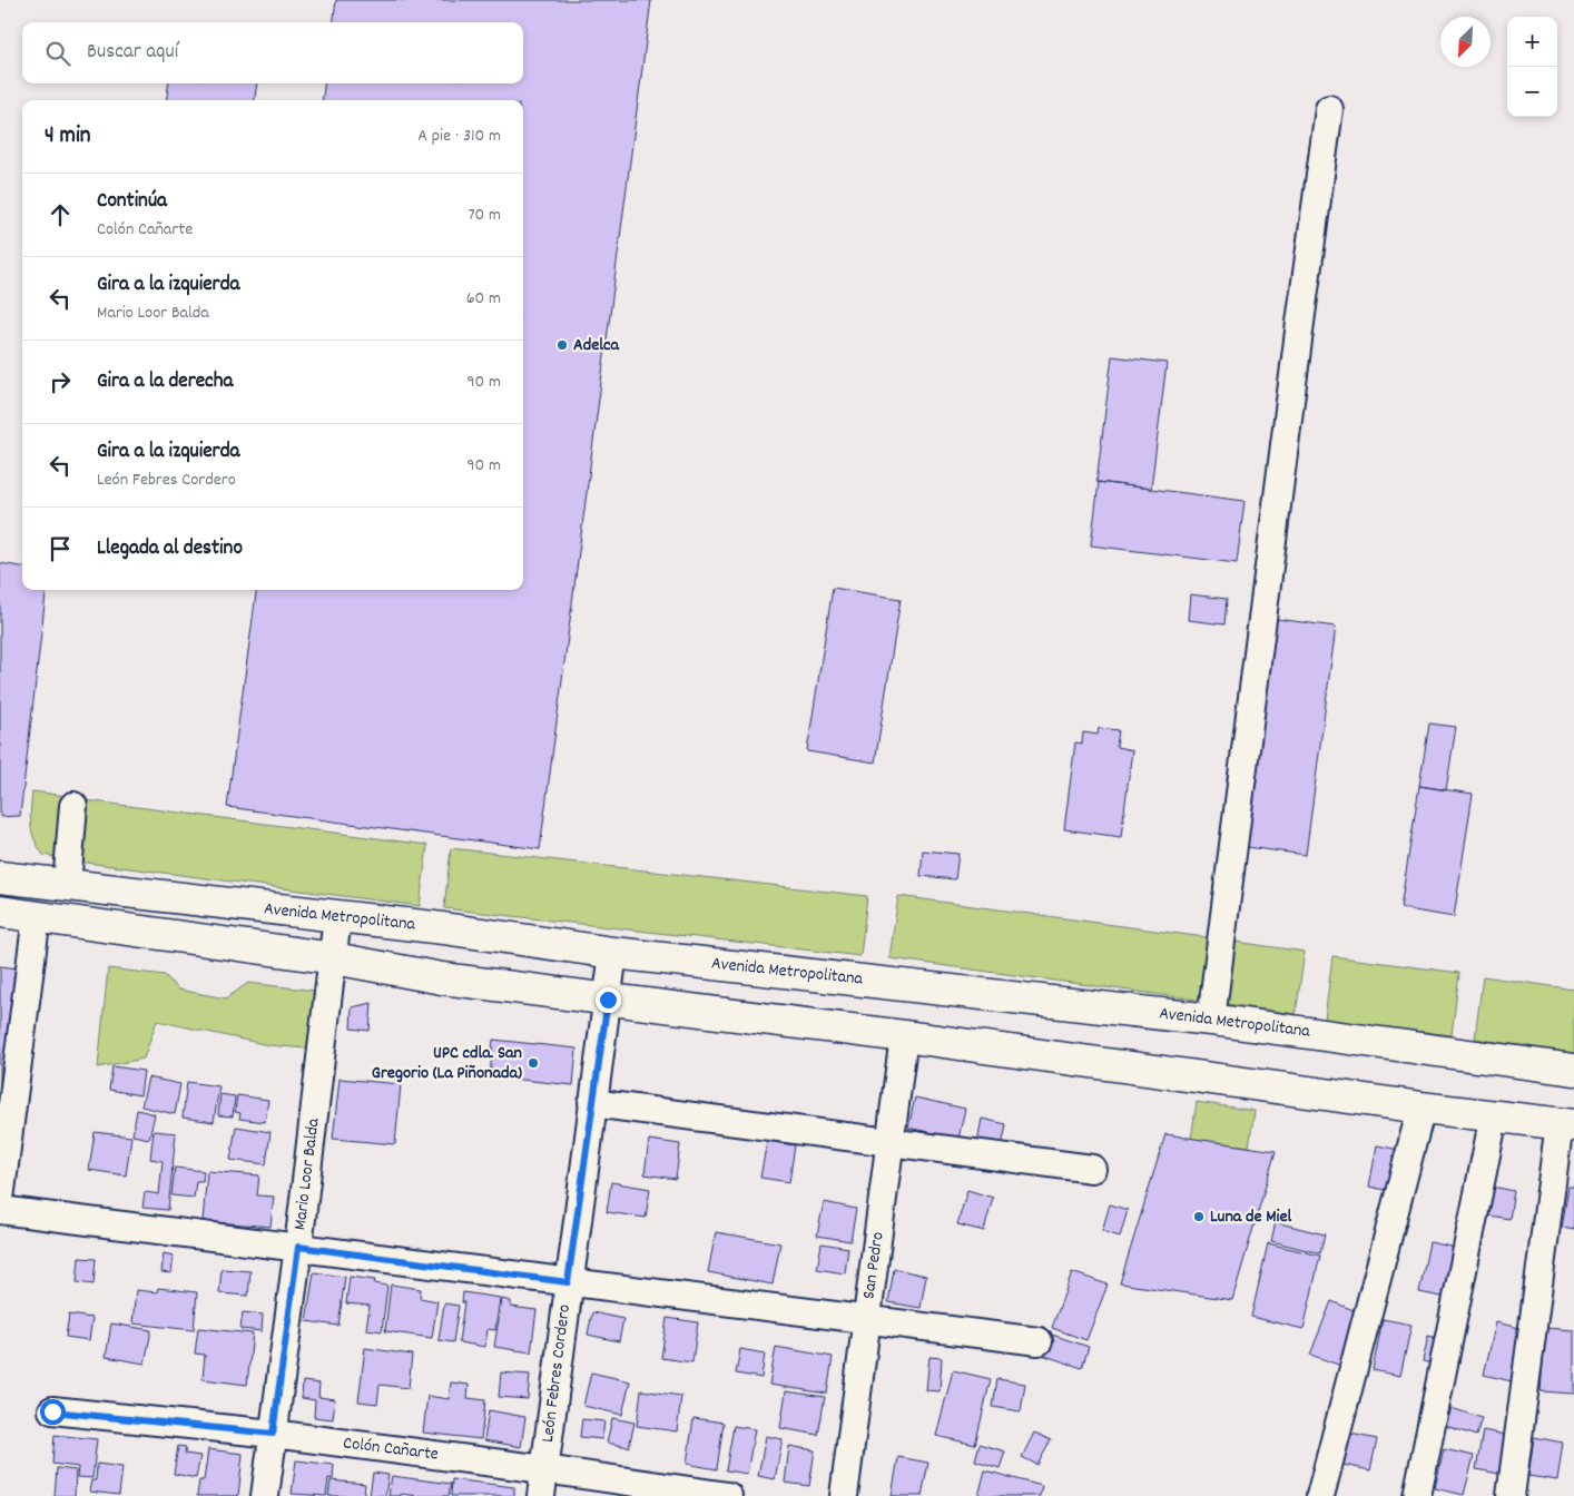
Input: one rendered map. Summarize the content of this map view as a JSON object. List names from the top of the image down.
{
  "streets": {
    "highway": ["Avenida Metropolitana"],
    "street": [
      "Mario Loor Balda",
      "San Pedro",
      "León Febres Cordero",
      "Colón Cañarte"
    ]
  },
  "crossings": [
    ["Avenida Metropolitana", "Mario Loor Balda"],
    ["Avenida Metropolitana", "León Febres Cordero"],
    ["Mario Loor Balda", "Colón Cañarte"],
    ["León Febres Cordero", "Colón Cañarte"]
  ],
  "places": ["Adelca", "UPC cdla. San Gregorio (La Piñonada)", "Luna de Miel"],
  "north": "bottom left",
  "page": {
    "map_buttons": ["+", "−"],
    "search": "Buscar aquí",
    "heading": ["4 min", "A pie · 310 m"],
    "list": [
      ["Continúa", "Colón Cañarte", "70 m"],
      ["Gira a la izquierda", "Mario Loor Balda", "60 m"],
      ["Gira a la derecha", "90 m"],
      ["Gira a la izquierda", "León Febres Cordero", "90 m"],
      "Llegada al destino"
    ]
  }
}
